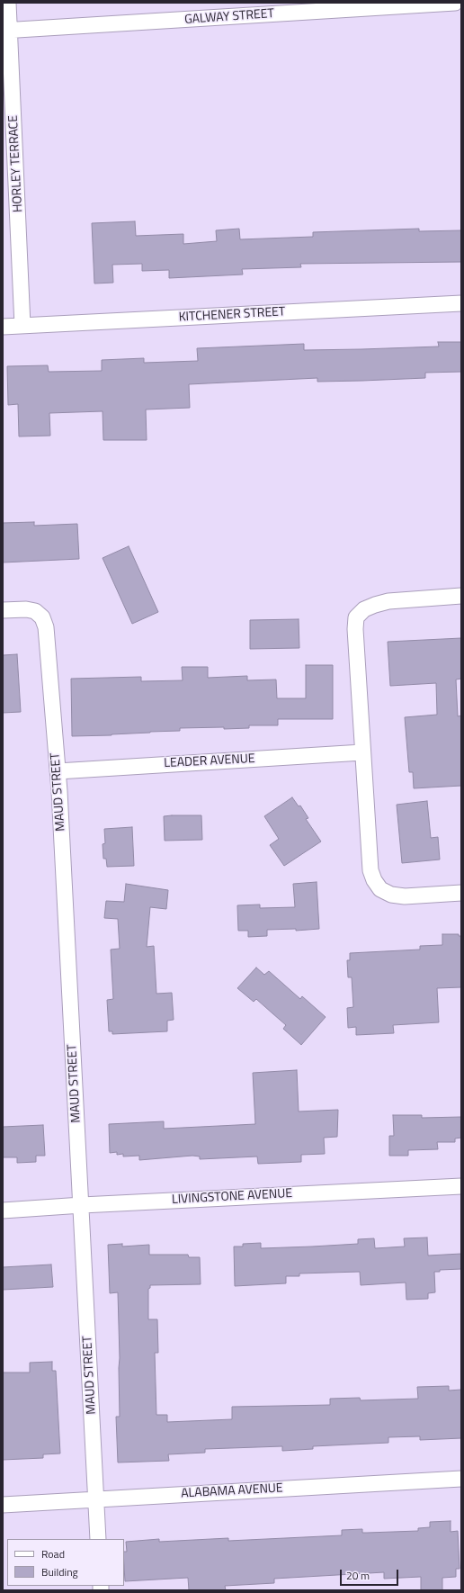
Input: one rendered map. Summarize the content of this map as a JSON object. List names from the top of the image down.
{
  "streets": {
    "street": [
      "GALWAY STREET",
      "HORLEY TERRACE",
      "KITCHENER STREET",
      "LEADER AVENUE",
      "MAUD STREET",
      "LIVINGSTONE AVENUE",
      "ALABAMA AVENUE"
    ]
  },
  "crossings": [
    ["GALWAY STREET", "HORLEY TERRACE"],
    ["HORLEY TERRACE", "KITCHENER STREET"],
    ["LEADER AVENUE", "MAUD STREET"],
    ["MAUD STREET", "LIVINGSTONE AVENUE"],
    ["MAUD STREET", "ALABAMA AVENUE"]
  ],
  "legend": ["Road", "Building"],
  "scale_bar": "20 m"
}
